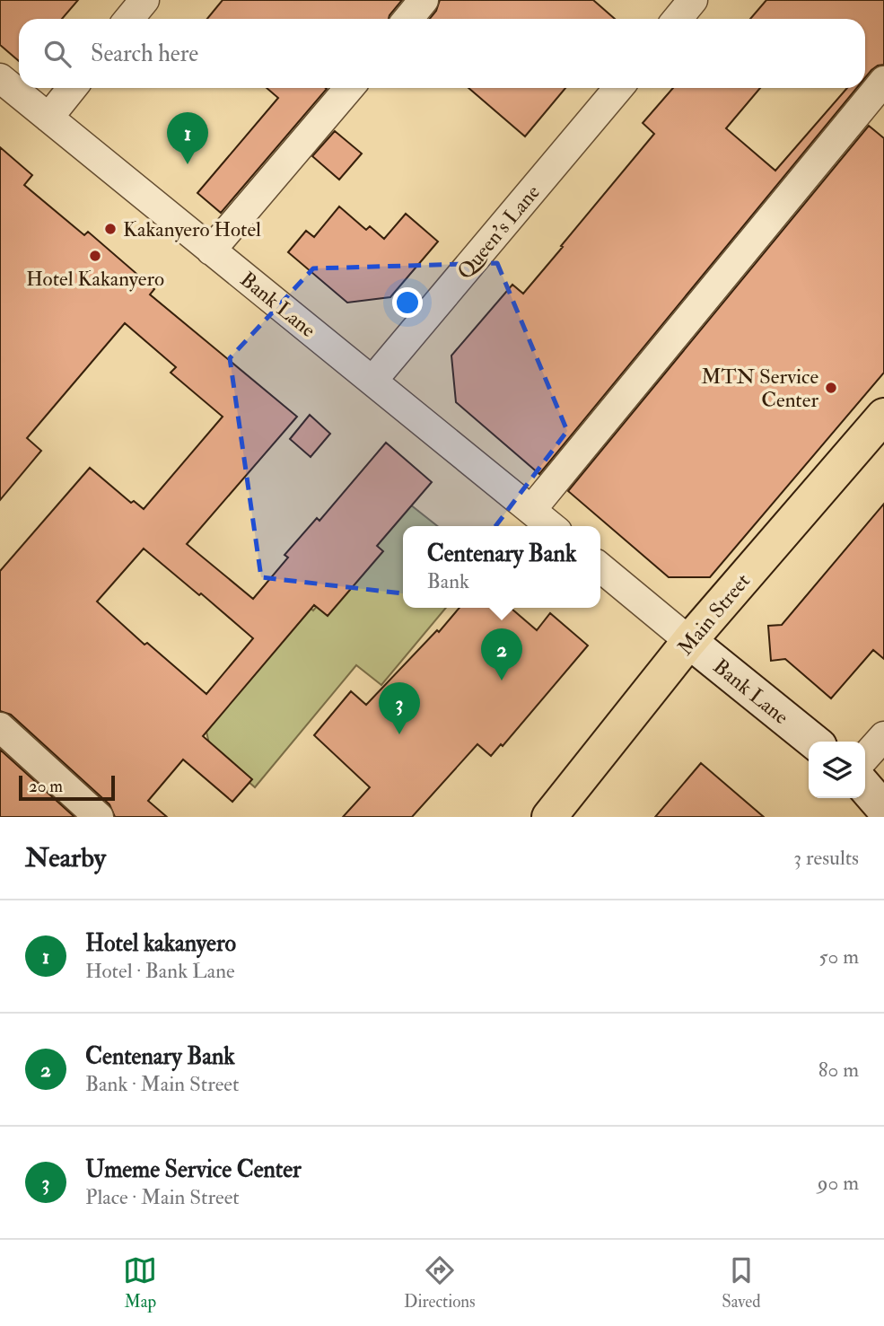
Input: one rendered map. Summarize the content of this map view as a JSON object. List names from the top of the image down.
{
  "streets": {
    "main road": ["Main Street"],
    "street": ["Queen's Lane", "Bank Lane"]
  },
  "crossings": [
    ["Queen's Lane", "Bank Lane"],
    ["Bank Lane", "Main Street"]
  ],
  "places": ["Kakanyero Hotel", "Hotel Kakanyero", "MTN Service Center"],
  "scale_bar": "20 m",
  "page": {
    "search": "Search here",
    "pins": ["1", "2", "3"],
    "popup": ["Centenary Bank", "Bank"],
    "scale": "20 m",
    "heading": ["Nearby", "3 results"],
    "list": [
      {
        "mark": "1",
        "name": "Hotel kakanyero",
        "note": "Hotel · Bank Lane",
        "value": "50 m"
      },
      {
        "mark": "2",
        "name": "Centenary Bank",
        "note": "Bank · Main Street",
        "value": "80 m"
      },
      {
        "mark": "3",
        "name": "Umeme Service Center",
        "note": "Place · Main Street",
        "value": "90 m"
      }
    ],
    "nav": ["Map", "Directions", "Saved"]
  }
}
